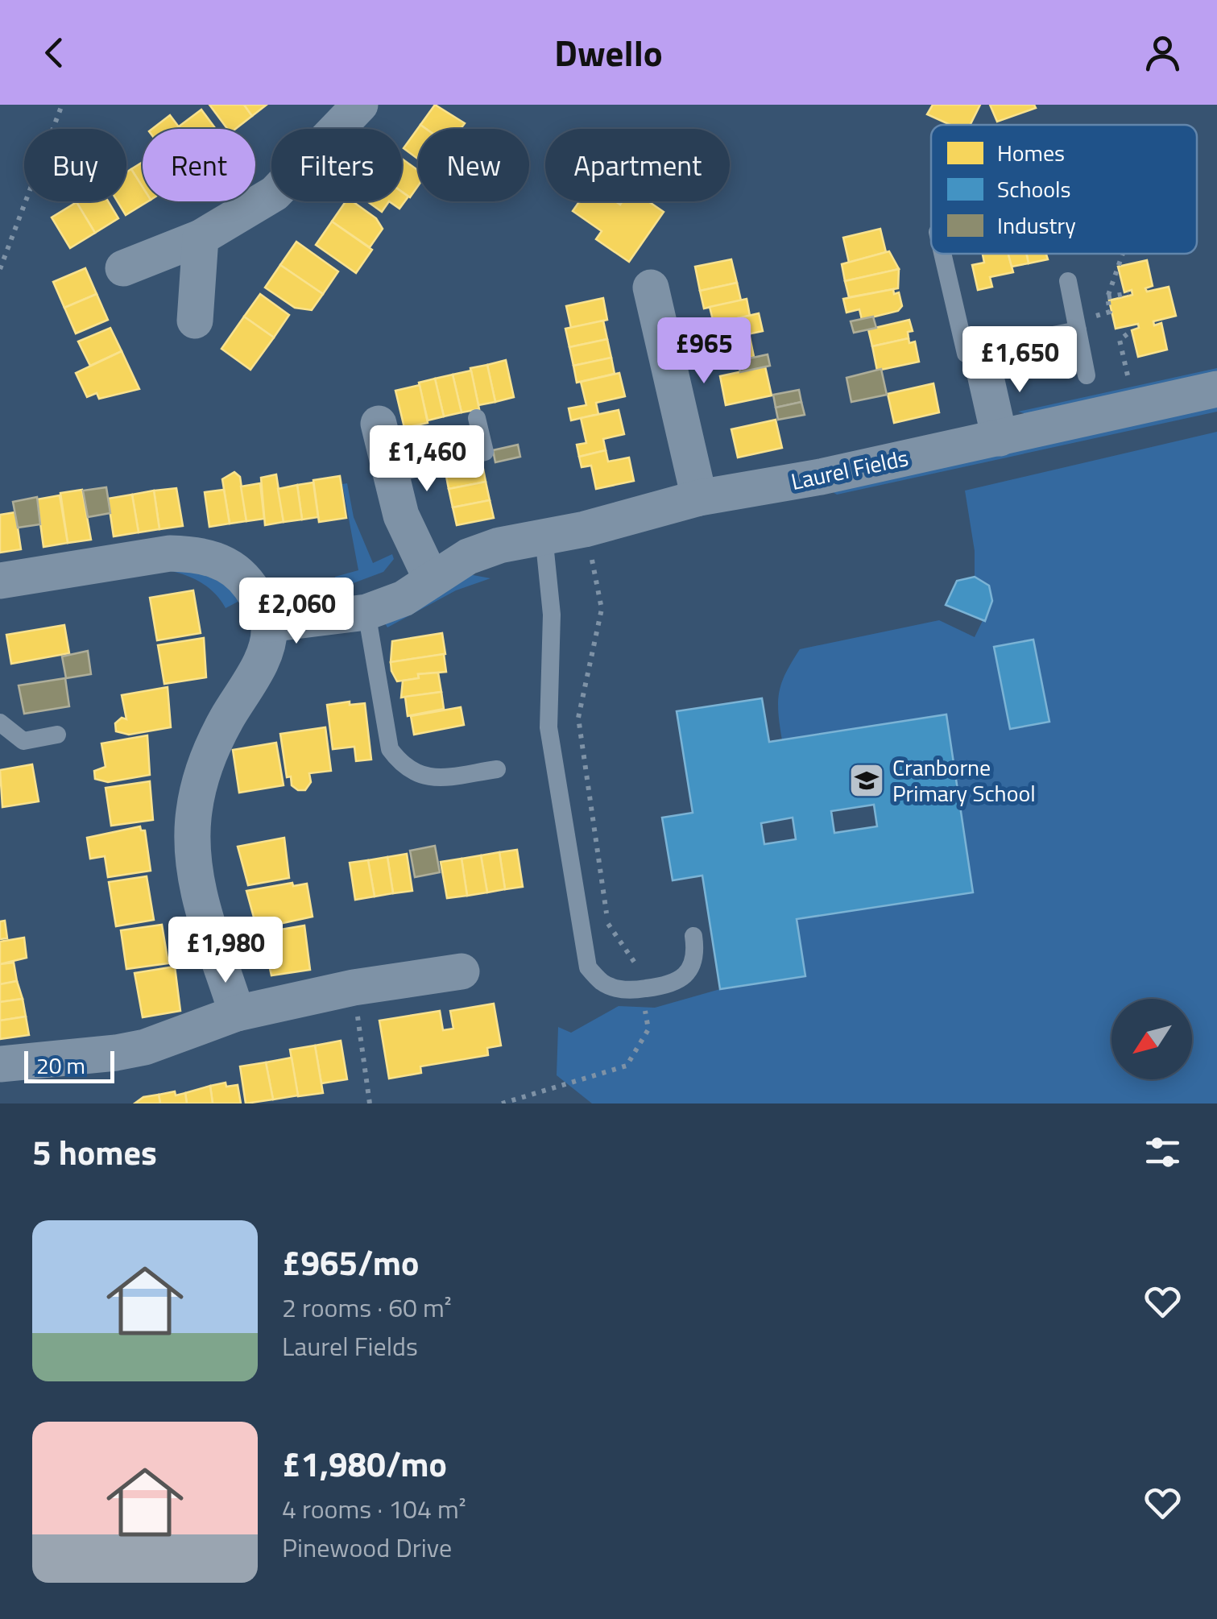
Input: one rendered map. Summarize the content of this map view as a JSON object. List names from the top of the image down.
{
  "streets": {
    "street": ["Laurel Fields"]
  },
  "places": {
    "school or university": ["Cranborne Primary School"]
  },
  "legend": ["Homes", "Schools", "Industry"],
  "scale_bar": "20 m",
  "north": "bottom left",
  "page": {
    "header": "Dwello",
    "chip": [
      "Buy",
      "Rent",
      "Filters",
      "New",
      "Apartment"
    ],
    "price": [
      "£965",
      "£1,650",
      "£1,460",
      "£2,060",
      "£1,980"
    ],
    "scale": "20 m",
    "heading": "5 homes",
    "list": [
      {
        "name": "£965/mo",
        "note": "2 rooms · 60 m² · Laurel Fields"
      },
      {
        "name": "£1,980/mo",
        "note": "4 rooms · 104 m² · Pinewood Drive"
      }
    ]
  }
}
